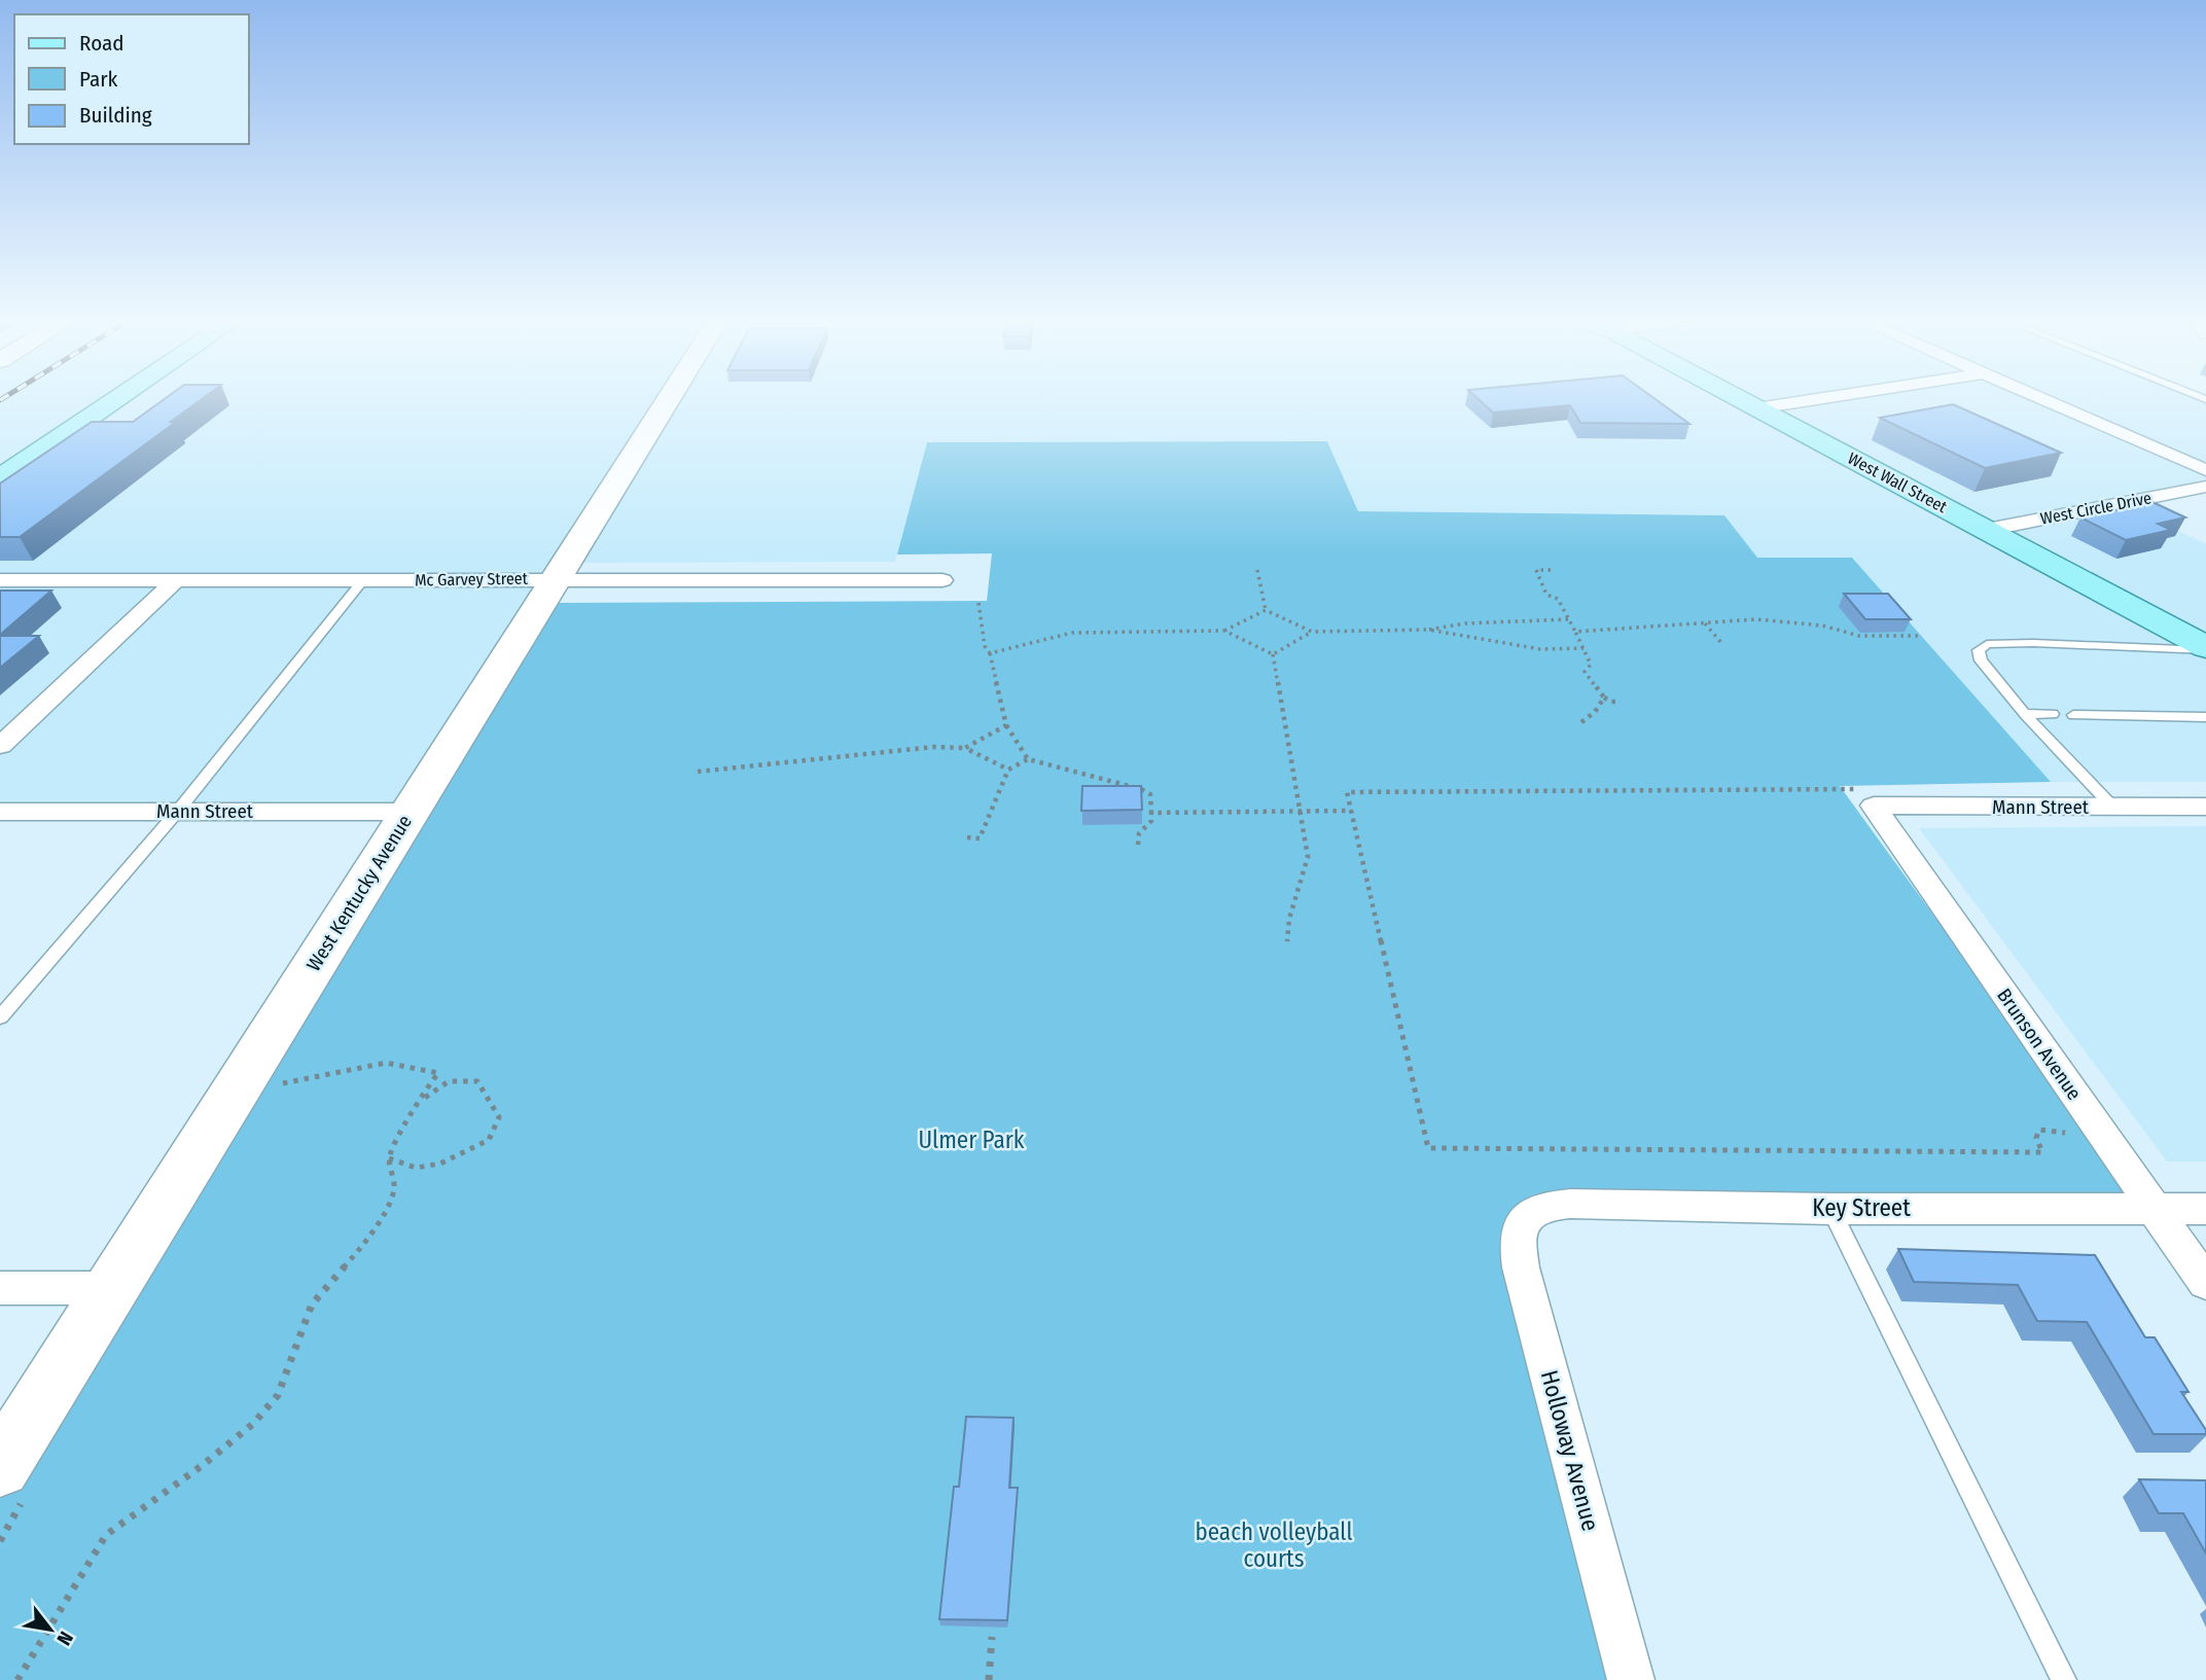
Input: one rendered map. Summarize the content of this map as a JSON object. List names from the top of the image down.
{
  "streets": {
    "main road": ["West Wall Street"],
    "street": [
      "West Circle Drive",
      "Mc Garvey Street",
      "Mann Street",
      "West Kentucky Avenue",
      "Brunson Avenue",
      "Key Street",
      "Holloway Avenue"
    ]
  },
  "crossings": [
    ["West Wall Street", "West Circle Drive"],
    ["Mc Garvey Street", "West Kentucky Avenue"],
    ["Mann Street", "West Kentucky Avenue"],
    ["Mann Street", "Brunson Avenue"],
    ["Brunson Avenue", "Key Street"],
    ["Key Street", "Holloway Avenue"]
  ],
  "parks": ["Ulmer Park", "beach volleyball courts"],
  "legend": ["Road", "Park", "Building"],
  "north": "bottom right"
}
